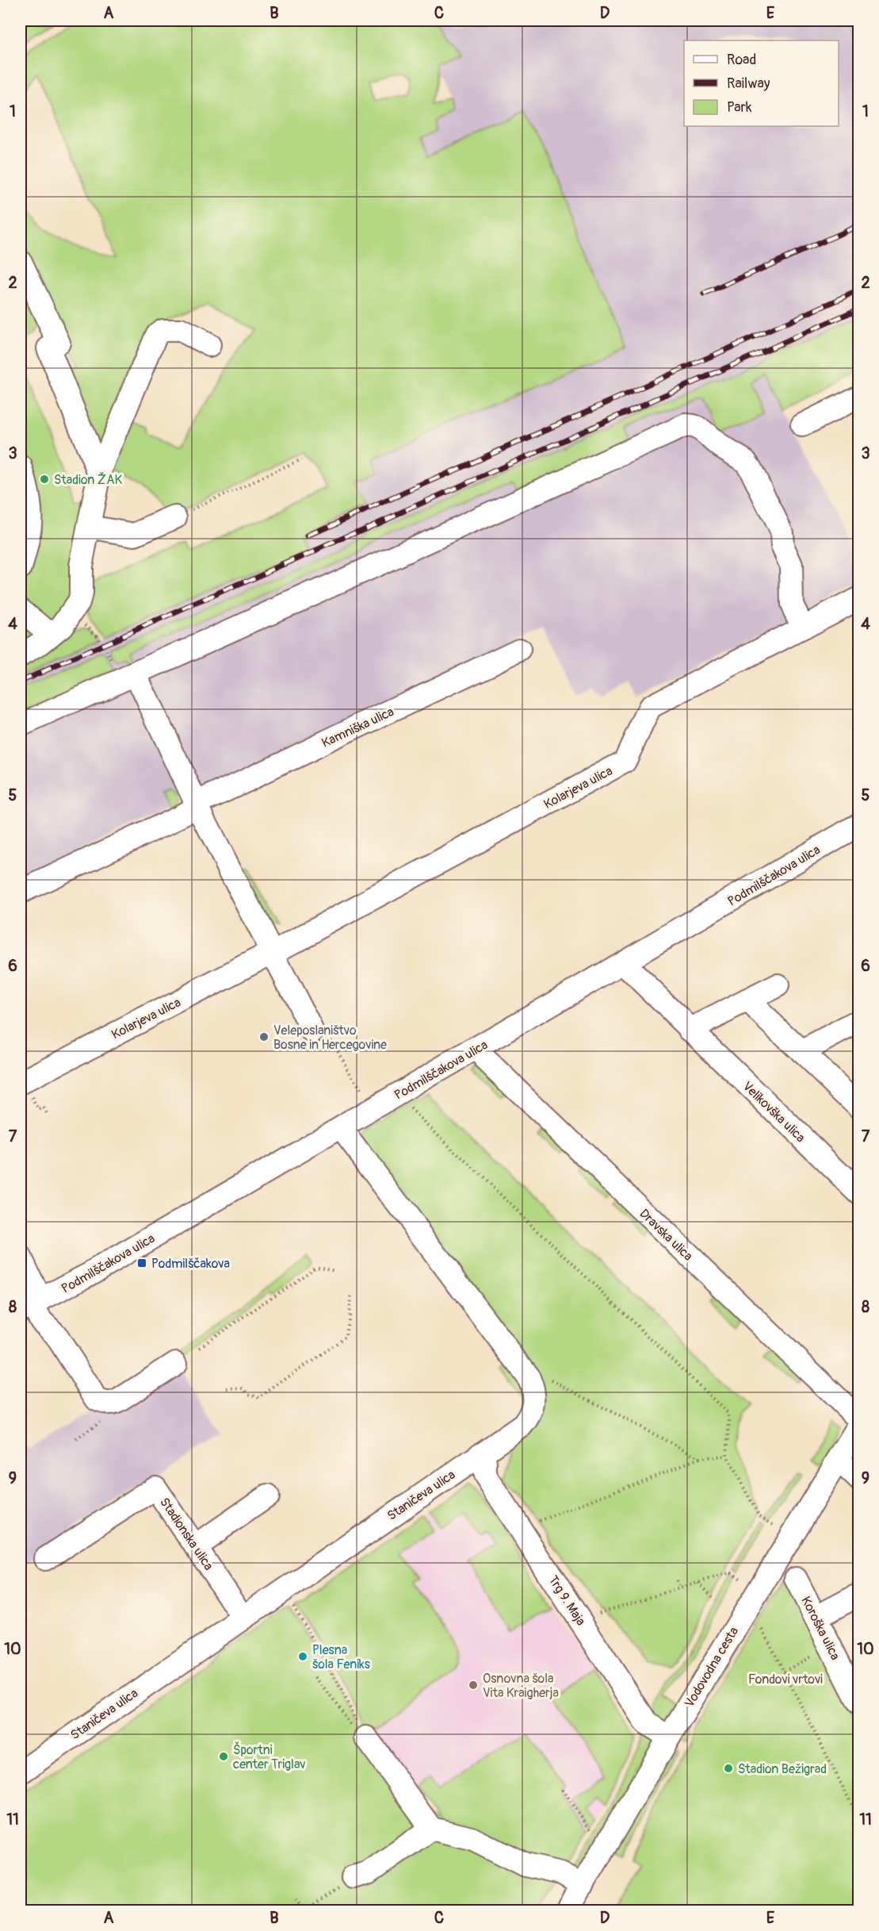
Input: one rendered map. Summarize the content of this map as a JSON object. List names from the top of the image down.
{
  "streets": {
    "street": [
      "Kamniška ulica",
      "Kolarjeva ulica",
      "Podmilščakova ulica",
      "Velikovška ulica",
      "Dravska ulica",
      "Staničeva ulica",
      "Stadionska ulica",
      "Trg 9. Maja",
      "Koroška ulica",
      "Vodovodna cesta"
    ]
  },
  "crossings": [
    ["Podmilščakova ulica", "Velikovška ulica"],
    ["Podmilščakova ulica", "Dravska ulica"],
    ["Podmilščakova ulica", "Staničeva ulica"],
    ["Staničeva ulica", "Stadionska ulica"],
    ["Staničeva ulica", "Trg 9. Maja"],
    ["Trg 9. Maja", "Vodovodna cesta"]
  ],
  "parks": ["Fondovi vrtovi"],
  "places": {
    "other": [
      "Stadion ŽAK",
      "Veleposlaništvo Bosne in Hercegovine",
      "Plesna šola Feniks",
      "Osnovna šola Vita Kraigherja",
      "Športni center Triglav",
      "Stadion Bežigrad"
    ],
    "transit": ["Podmilščakova"]
  },
  "legend": ["Road", "Railway", "Park"],
  "grid": {
    "columns": [
      "A",
      "B",
      "C",
      "D",
      "E"
    ],
    "rows": [
      "1",
      "2",
      "3",
      "4",
      "5",
      "6",
      "7",
      "8",
      "9",
      "10",
      "11"
    ]
  }
}
